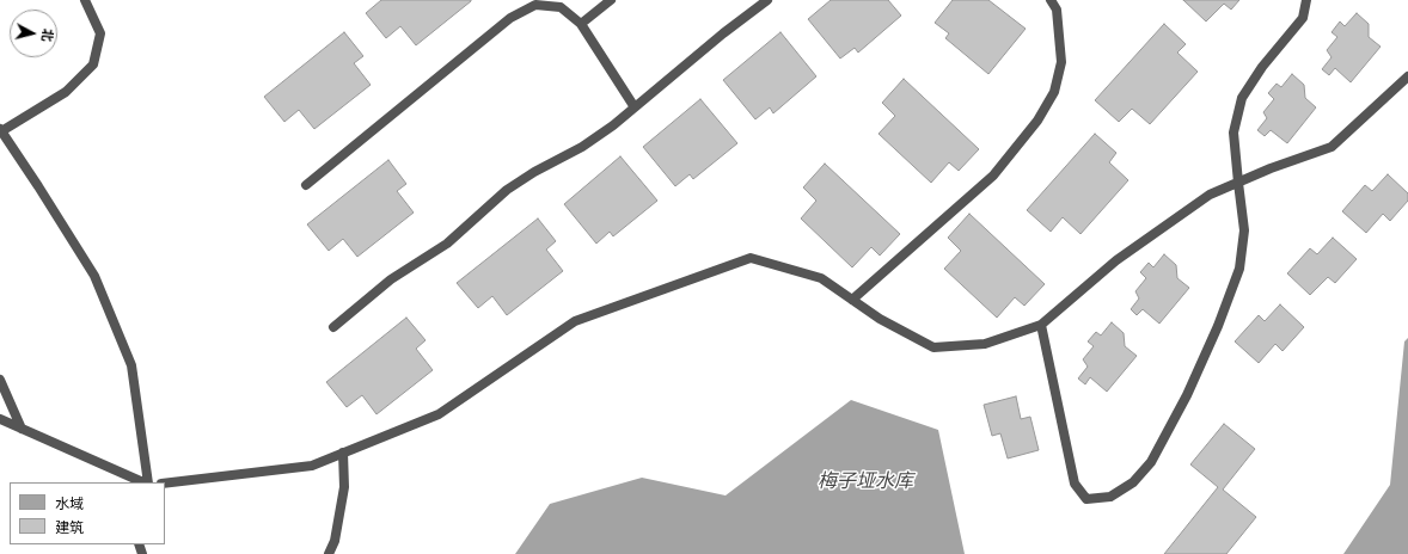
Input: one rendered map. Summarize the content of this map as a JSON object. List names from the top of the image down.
{
  "water": ["梅子垭水库"],
  "legend": ["水域", "建筑"],
  "north": "right"
}
